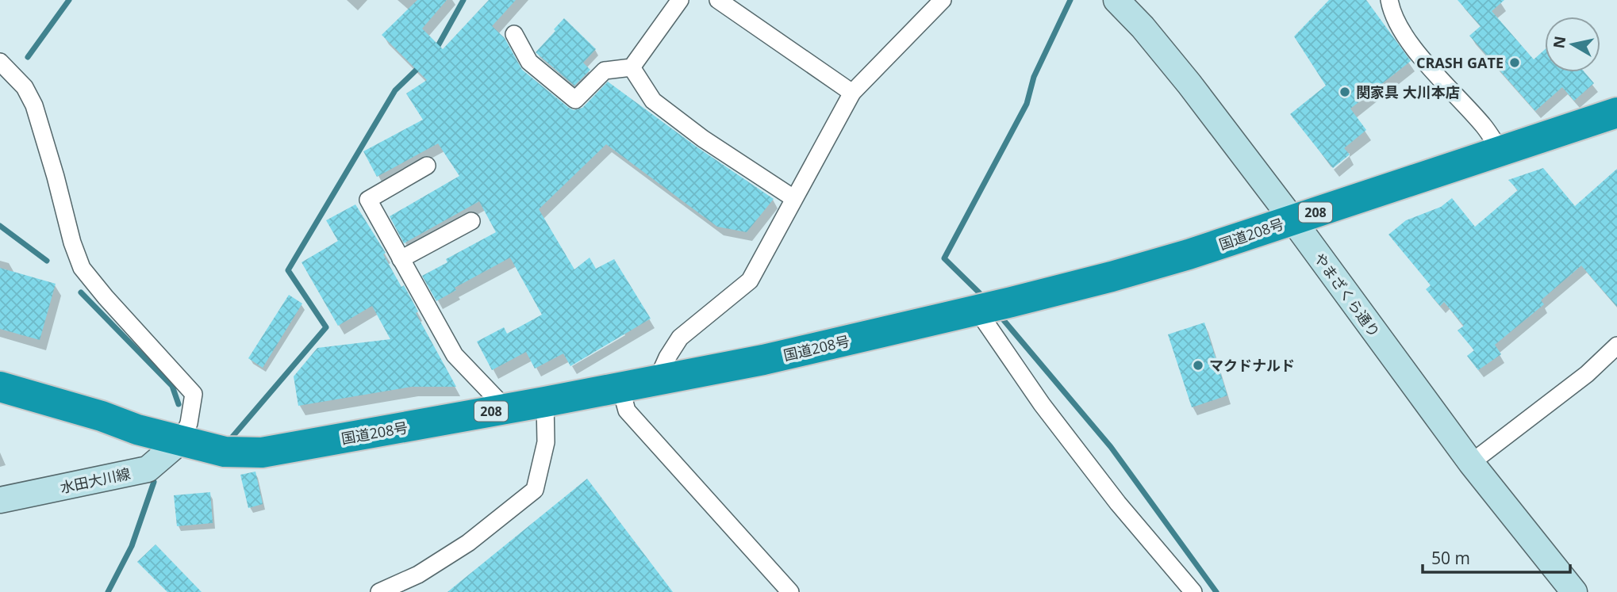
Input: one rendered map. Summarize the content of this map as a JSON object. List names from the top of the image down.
{
  "streets": {
    "highway": ["208", "国道208号"],
    "street": ["やまざくら通り", "水田大川線"]
  },
  "crossings": [
    ["国道208号", "やまざくら通り"],
    ["国道208号", "水田大川線"]
  ],
  "places": ["CRASH GATE", "関家具 大川本店", "マクドナルド"],
  "scale_bar": "50 m",
  "north": "left"
}
